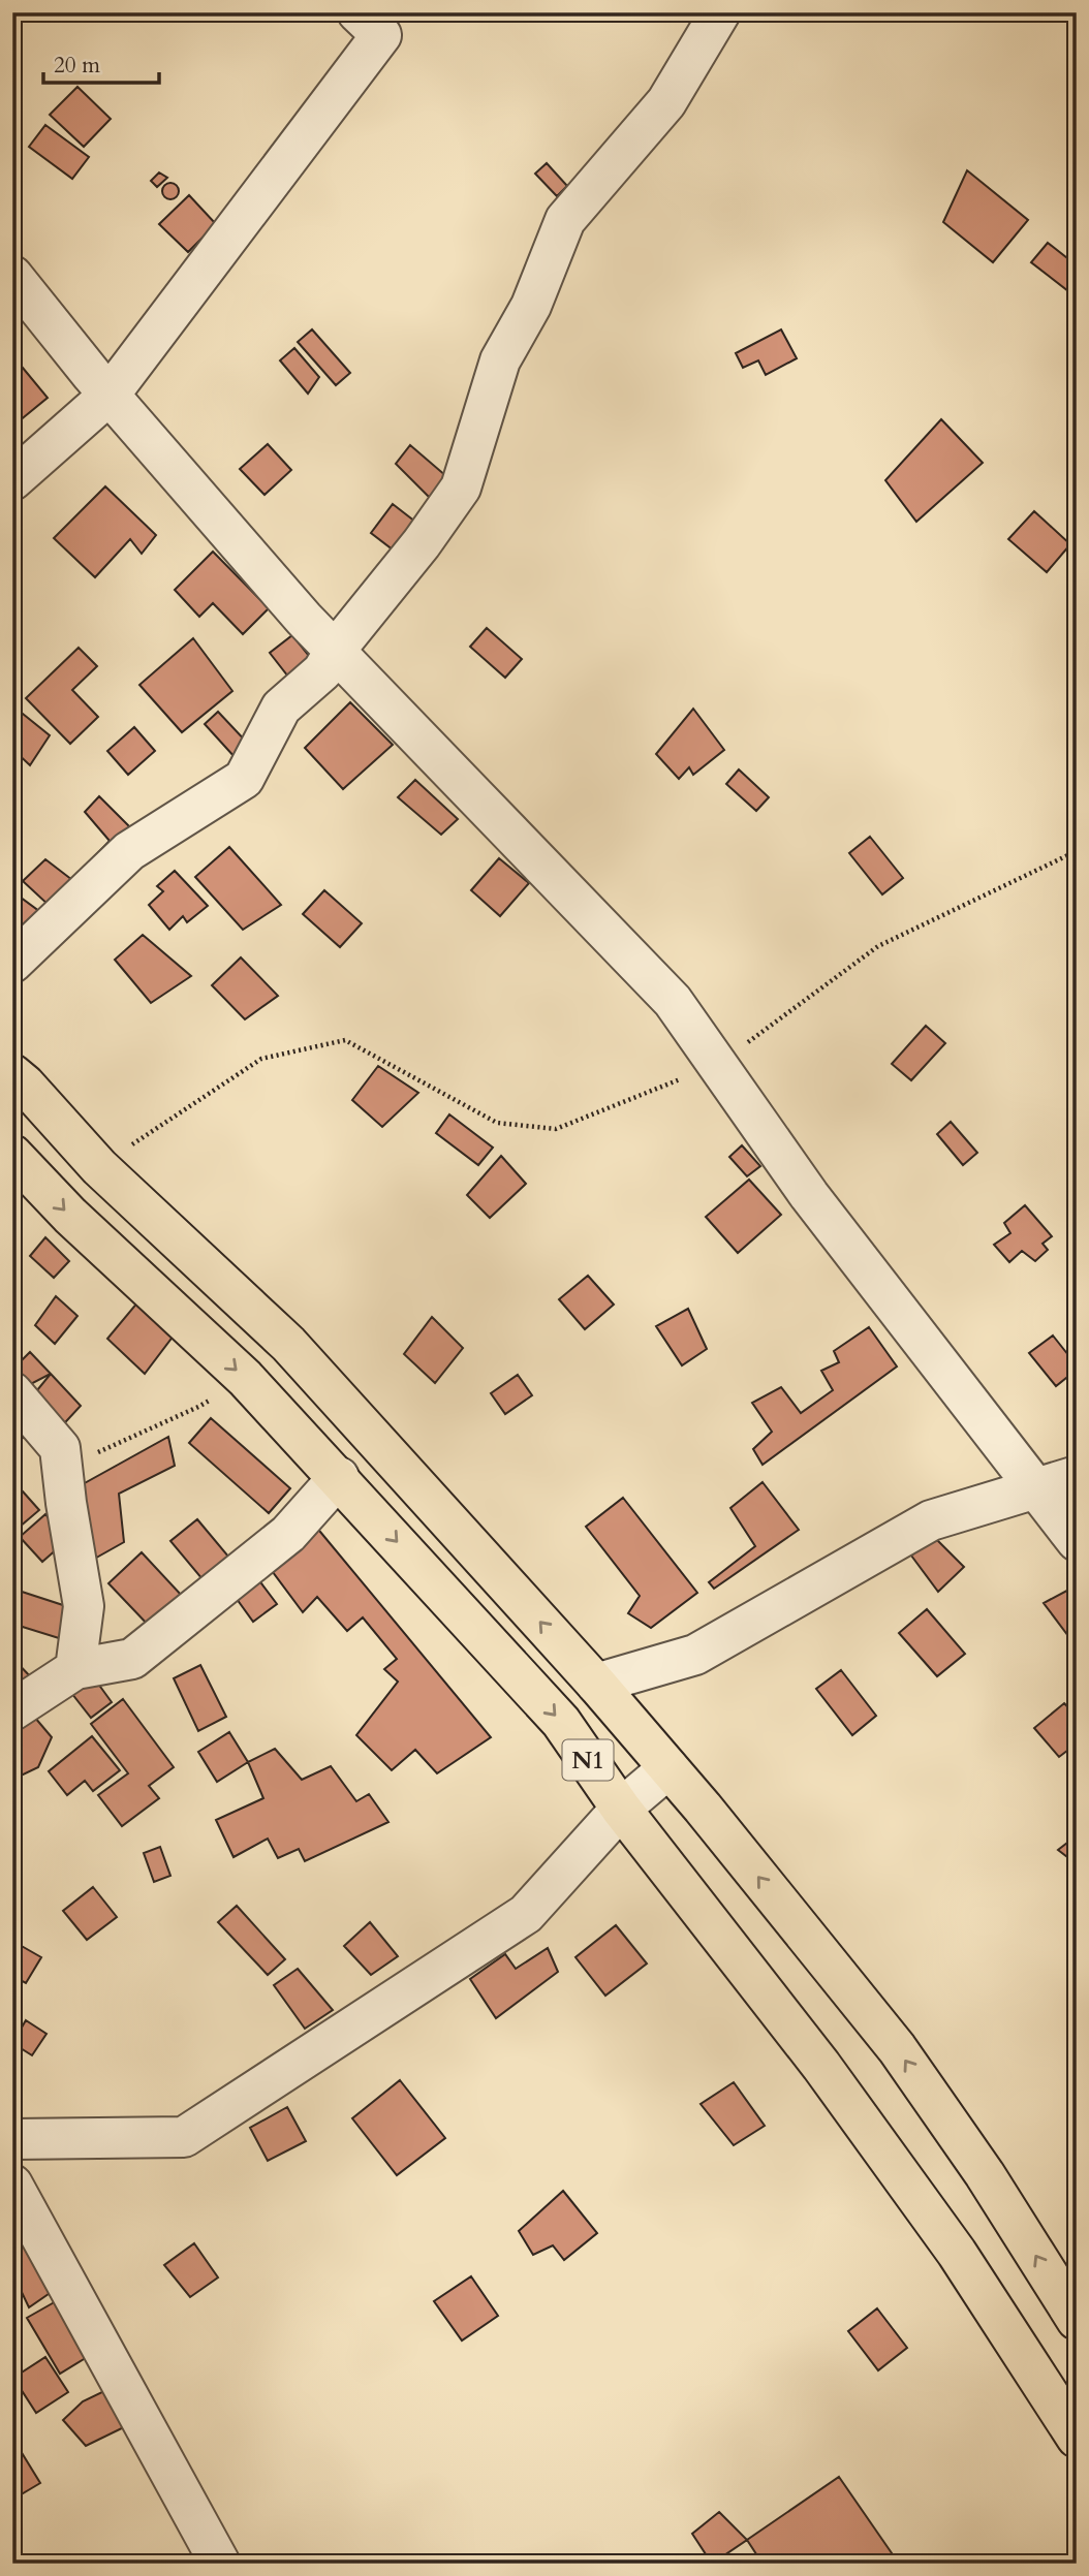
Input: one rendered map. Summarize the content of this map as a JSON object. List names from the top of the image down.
{
  "streets": {
    "main road": ["N1"]
  },
  "scale_bar": "20 m"
}
